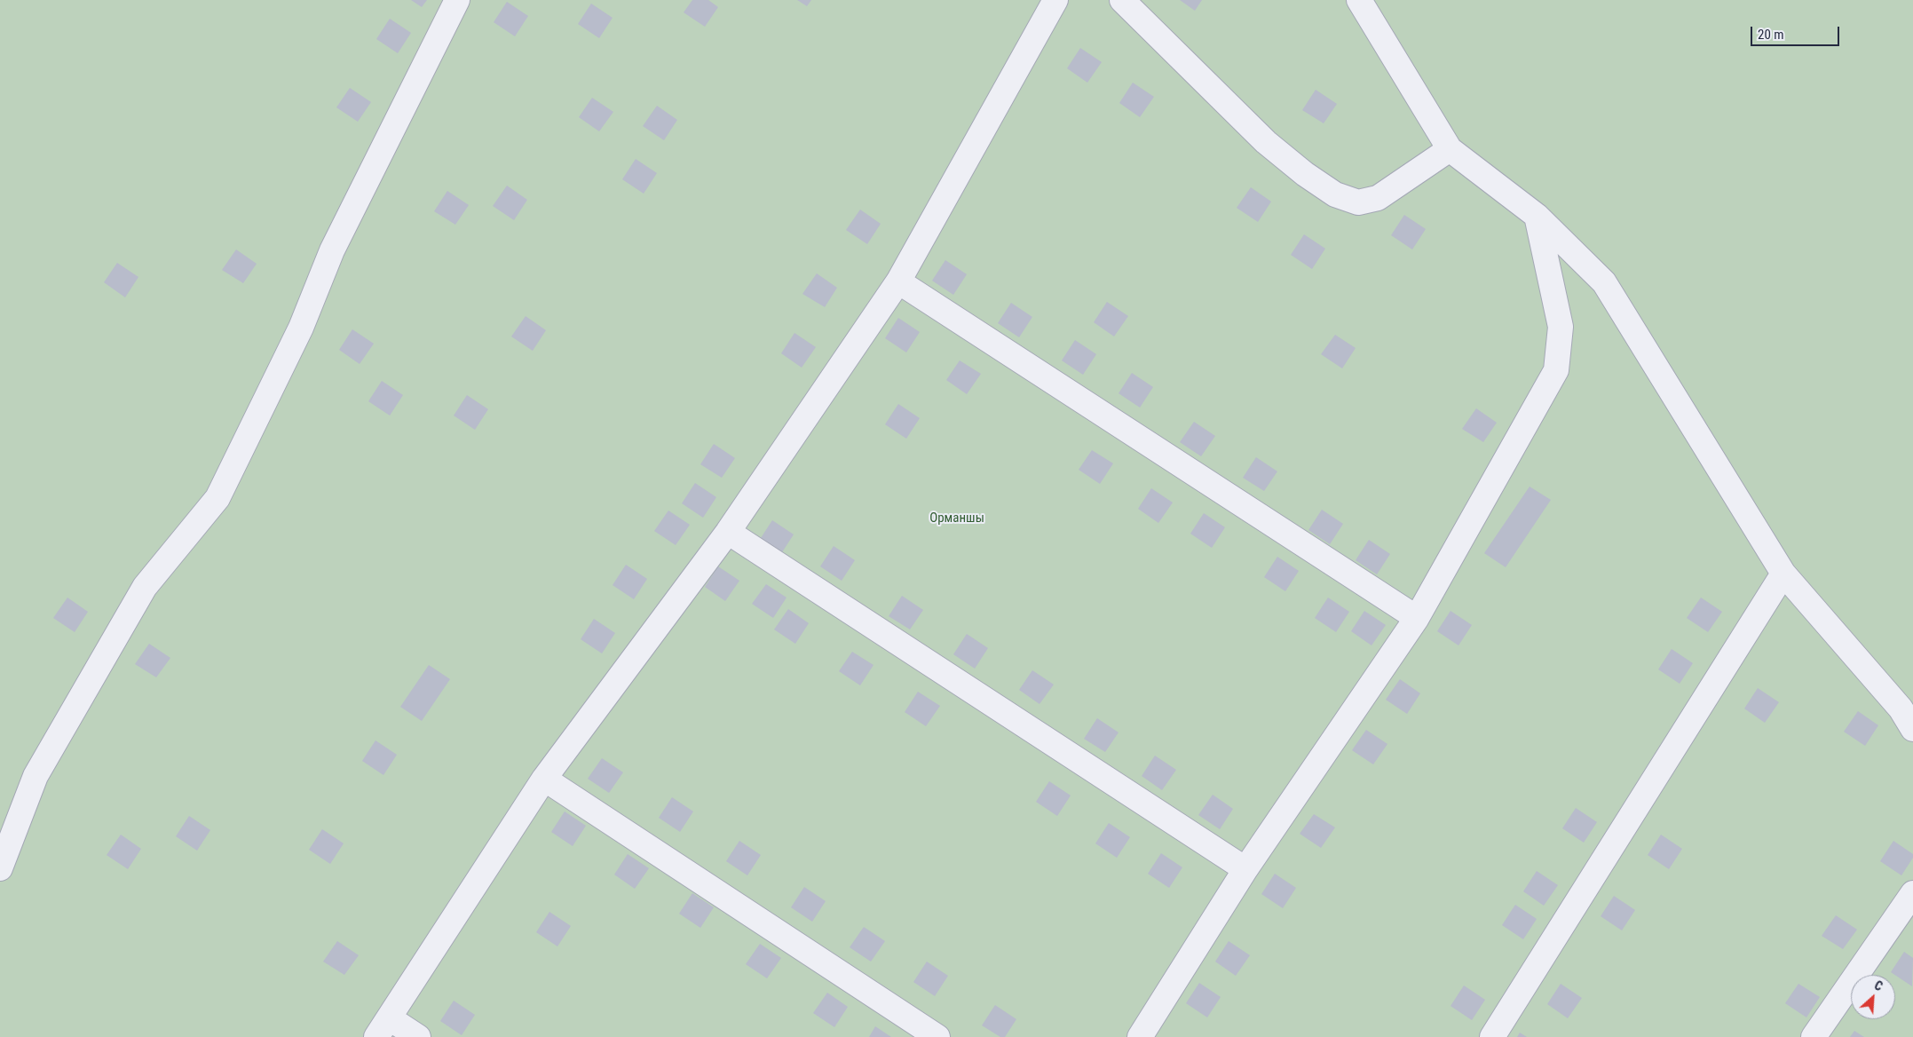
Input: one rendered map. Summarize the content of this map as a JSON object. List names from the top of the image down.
{
  "parks": ["Орманшы"],
  "scale_bar": "20 m",
  "north": "top right"
}
